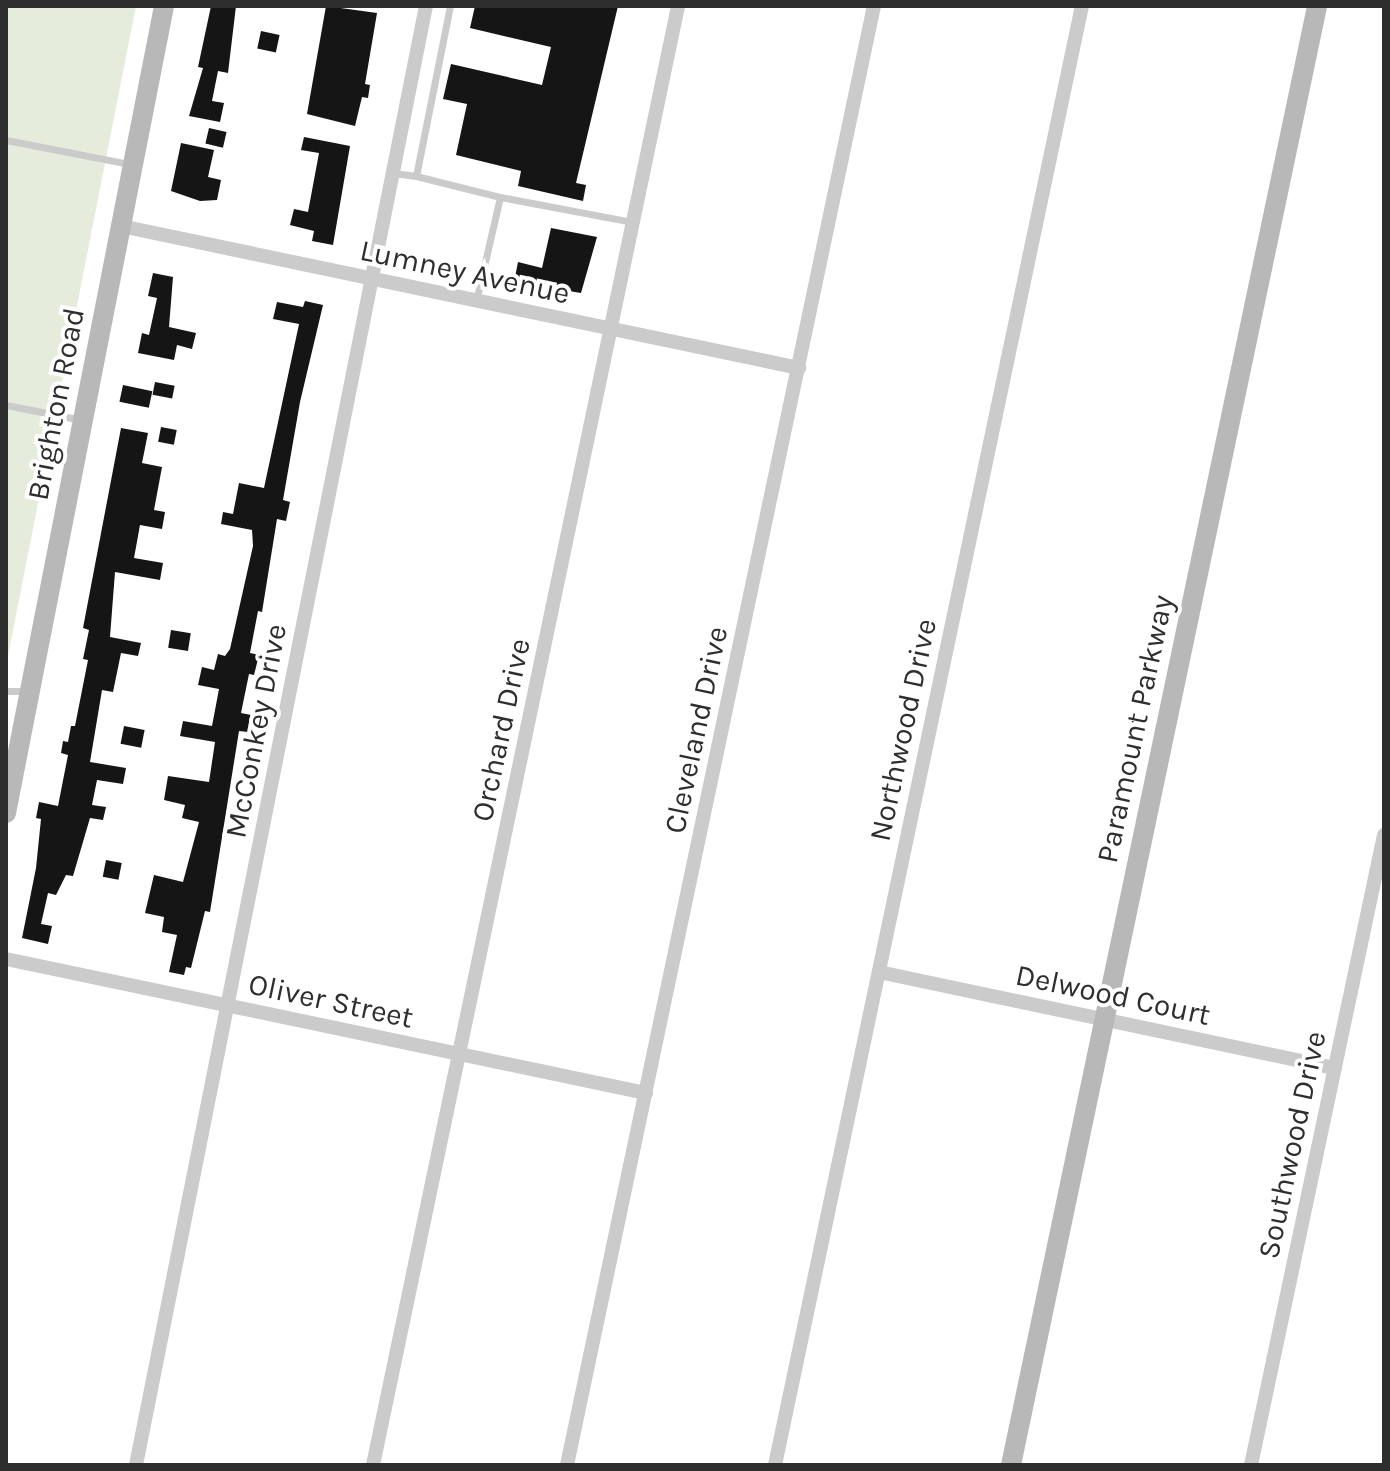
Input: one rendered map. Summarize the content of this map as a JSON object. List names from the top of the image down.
{
  "streets": {
    "street": [
      "Lumney Avenue",
      "Brighton Road",
      "Paramount Parkway",
      "Orchard Drive",
      "Cleveland Drive",
      "Northwood Drive",
      "McConkey Drive",
      "Delwood Court",
      "Oliver Street",
      "Southwood Drive"
    ]
  },
  "crossings": [
    ["Lumney Avenue", "Brighton Road"],
    ["Lumney Avenue", "Orchard Drive"],
    ["Lumney Avenue", "Cleveland Drive"],
    ["Lumney Avenue", "McConkey Drive"],
    ["Paramount Parkway", "Delwood Court"],
    ["Orchard Drive", "Oliver Street"],
    ["Cleveland Drive", "Oliver Street"],
    ["Northwood Drive", "Delwood Court"],
    ["McConkey Drive", "Oliver Street"],
    ["Delwood Court", "Southwood Drive"]
  ]
}
